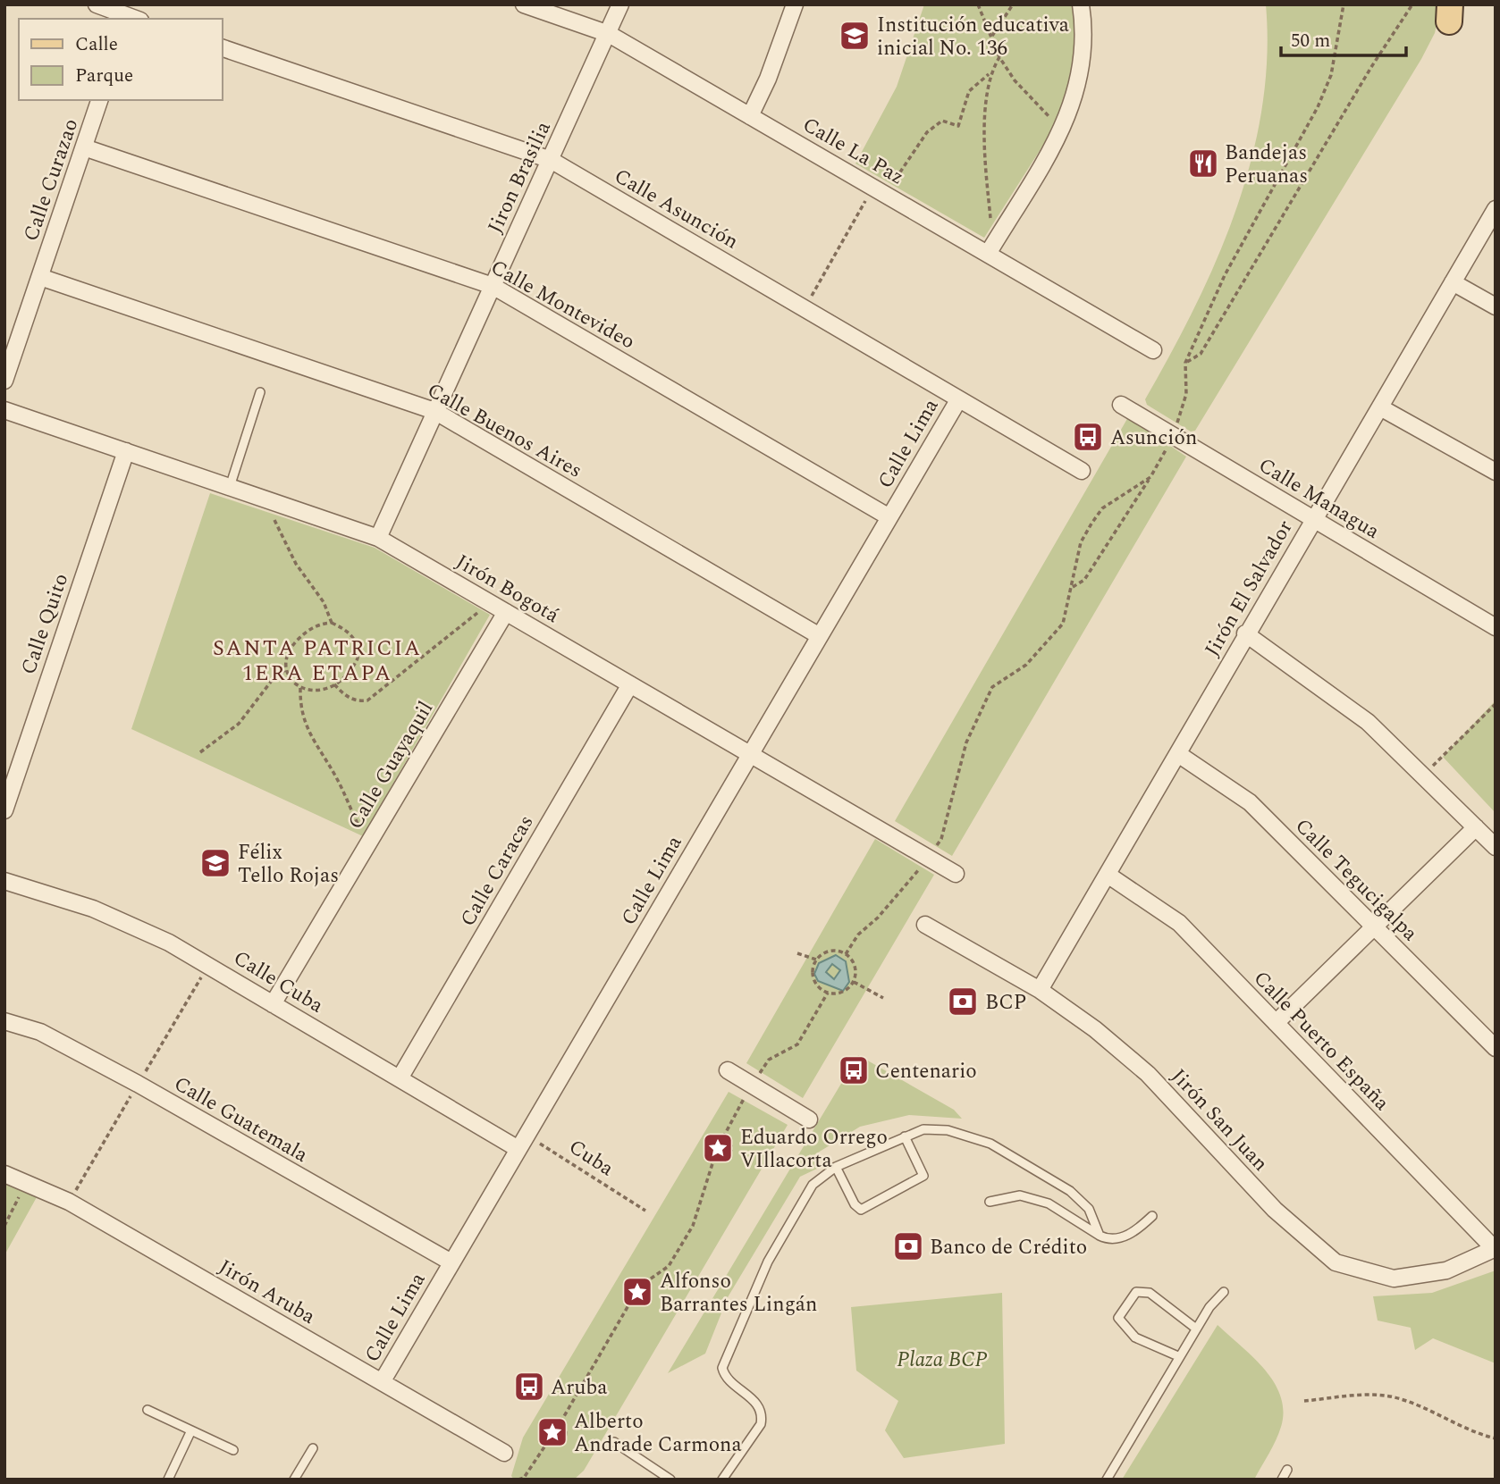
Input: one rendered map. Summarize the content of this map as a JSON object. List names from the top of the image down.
{
  "streets": {
    "street": [
      "Calle La Paz",
      "Jiron Brasilia",
      "Calle Curazao",
      "Calle Asunción",
      "Calle Montevideo",
      "Calle Buenos Aires",
      "Calle Lima",
      "Calle Managua",
      "Jirón Bogotá",
      "Jirón El Salvador",
      "Calle Quito",
      "Calle Guayaquil",
      "Calle Caracas",
      "Calle Tegucigalpa",
      "Calle Cuba",
      "Calle Puerto España",
      "Calle Guatemala",
      "Jirón San Juan",
      "Jirón Aruba"
    ],
    "path": ["Cuba"]
  },
  "crossings": [
    ["Calle La Paz", "Jiron Brasilia"],
    ["Jiron Brasilia", "Calle Asunción"],
    ["Jiron Brasilia", "Calle Montevideo"],
    ["Jiron Brasilia", "Calle Buenos Aires"],
    ["Jiron Brasilia", "Jirón Bogotá"],
    ["Calle Curazao", "Calle Montevideo"],
    ["Calle Curazao", "Calle Buenos Aires"],
    ["Calle Asunción", "Calle Lima"],
    ["Calle Montevideo", "Calle Lima"],
    ["Calle Buenos Aires", "Calle Lima"],
    ["Calle Lima", "Jirón Bogotá"],
    ["Calle Lima", "Calle Cuba"],
    ["Calle Lima", "Calle Guatemala"],
    ["Calle Lima", "Cuba"],
    ["Calle Lima", "Jirón Aruba"],
    ["Calle Managua", "Jirón El Salvador"],
    ["Jirón Bogotá", "Calle Quito"],
    ["Jirón Bogotá", "Calle Guayaquil"],
    ["Jirón Bogotá", "Calle Caracas"],
    ["Jirón El Salvador", "Calle Tegucigalpa"],
    ["Jirón El Salvador", "Calle Puerto España"],
    ["Jirón El Salvador", "Jirón San Juan"],
    ["Calle Guayaquil", "Calle Cuba"],
    ["Calle Caracas", "Calle Cuba"],
    ["Calle Cuba", "Cuba"],
    ["Calle Puerto España", "Jirón San Juan"]
  ],
  "districts": ["SANTA PATRICIA 1ERA ETAPA"],
  "parks": ["Plaza BCP"],
  "places": {
    "school or university": ["Institución educativa inicial No. 136", "Félix Tello Rojas"],
    "restaurant": ["Bandejas Peruanas"],
    "bus stop": ["Asunción", "Centenario", "Aruba"],
    "bank": ["BCP", "Banco de Crédito"],
    "place": ["Eduardo Orrego VIllacorta", "Alfonso Barrantes Lingán", "Alberto Andrade Carmona"]
  },
  "legend": ["Calle", "Parque"],
  "scale_bar": "50 m"
}
